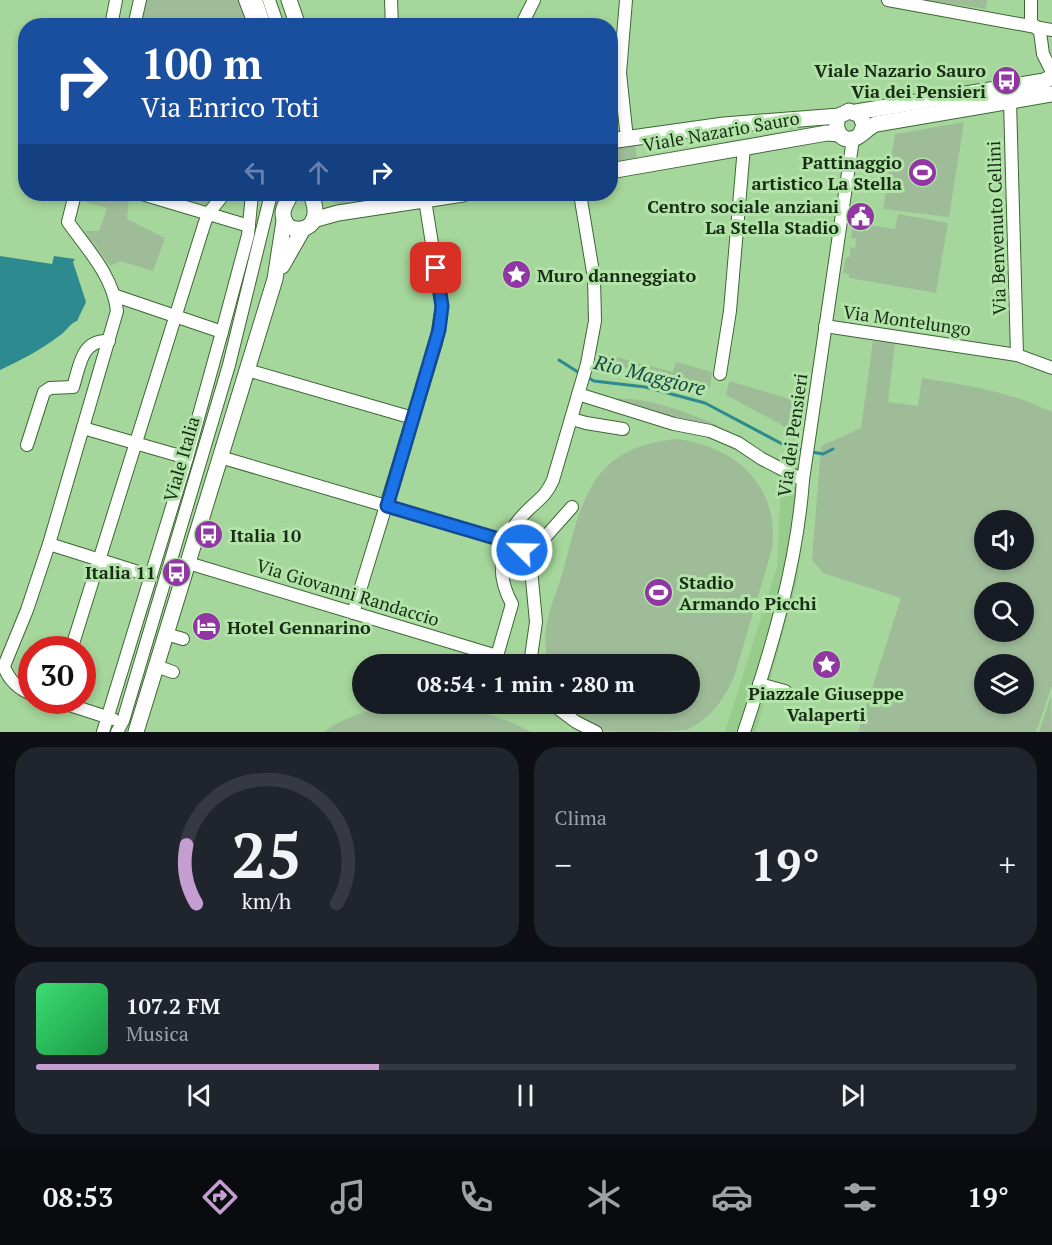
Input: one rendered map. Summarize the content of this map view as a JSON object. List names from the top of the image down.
{
  "streets": {
    "main road": ["Viale Nazario Sauro", "Viale Italia"],
    "street": [
      "Via Benvenuto Cellini",
      "Via Montelungo",
      "Via dei Pensieri",
      "Via Giovanni Randaccio"
    ]
  },
  "crossings": [
    ["Viale Nazario Sauro", "Via Benvenuto Cellini"],
    ["Viale Nazario Sauro", "Via dei Pensieri"],
    ["Via Benvenuto Cellini", "Via Montelungo"],
    ["Via Montelungo", "Via dei Pensieri"],
    ["Viale Italia", "Via Giovanni Randaccio"]
  ],
  "water": ["Rio Maggiore"],
  "places": {
    "bus stop": ["Viale Nazario Sauro Via dei Pensieri", "Italia 10", "Italia 11"],
    "sports": ["Pattinaggio artistico La Stella", "Stadio Armando Picchi"],
    "public building": ["Centro sociale anziani La Stella Stadio"],
    "place": ["Muro danneggiato", "Piazzale Giuseppe Valaperti"],
    "hotel": ["Hotel Gennarino"]
  },
  "page": {
    "turn": ["100 m", "Via Enrico Toti"],
    "limit": "30",
    "trip": "08:54 · 1 min · 280 m",
    "tile": "Clima",
    "heat": ["−", "19°", "+"],
    "song": ["107.2 FM", "Musica"],
    "tabs": ["08:53", "19°"],
    "gauge": ["25", "km/h"]
  }
}
